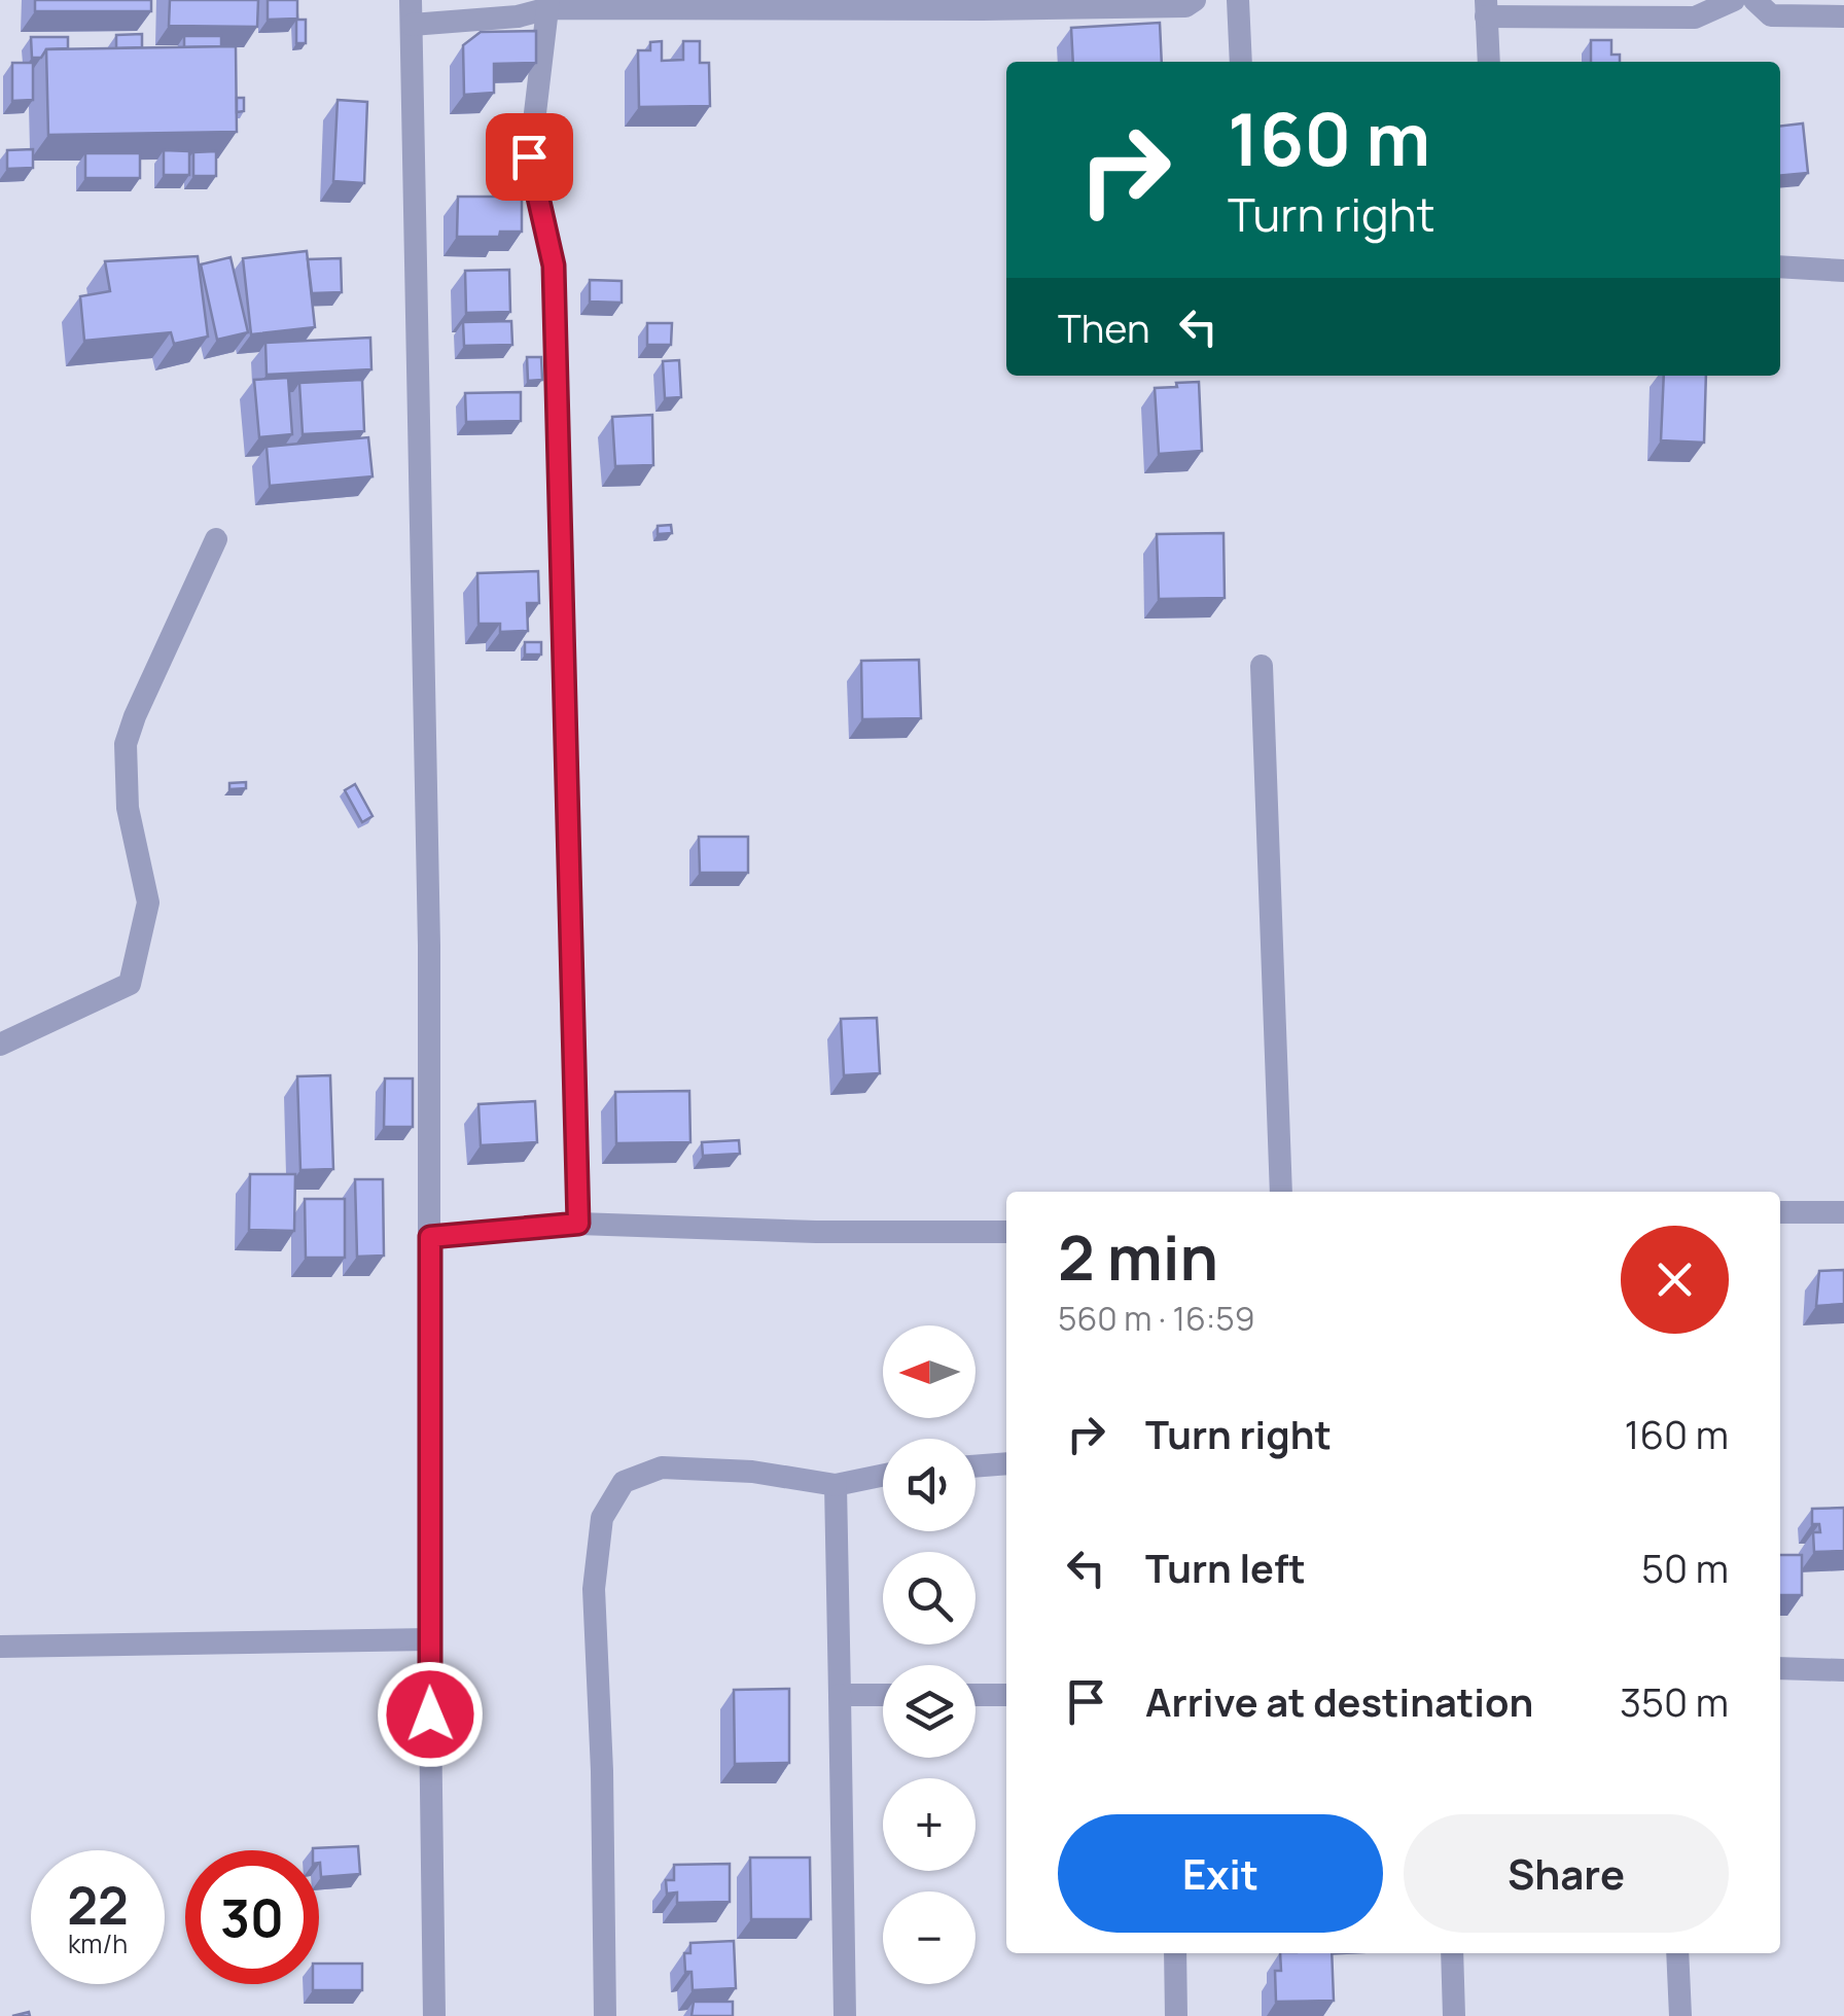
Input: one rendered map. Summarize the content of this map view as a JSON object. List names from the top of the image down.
{
  "north": "left",
  "page": {
    "turn": ["160 m", "Turn right"],
    "then": "Then",
    "heading": ["2 min", "560 m · 16:59"],
    "map_buttons": ["+", "−"],
    "list": [
      {
        "name": "Turn right",
        "value": "160 m"
      },
      {
        "name": "Turn left",
        "value": "50 m"
      },
      {
        "name": "Arrive at destination",
        "value": "350 m"
      }
    ],
    "buttons": ["Exit", "Share"],
    "speed": "22 km/h",
    "limit": "30"
  }
}
